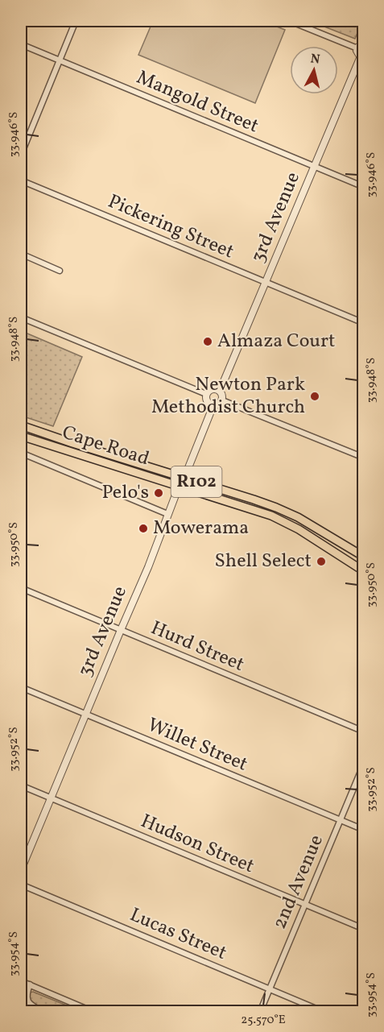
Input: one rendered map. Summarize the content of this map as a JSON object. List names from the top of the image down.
{
  "streets": {
    "main road": ["Cape Road", "R102"],
    "street": [
      "Mangold Street",
      "3rd Avenue",
      "Pickering Street",
      "Hurd Street",
      "Willet Street",
      "Hudson Street",
      "2nd Avenue",
      "Lucas Street"
    ]
  },
  "crossings": [
    ["Mangold Street", "3rd Avenue"],
    ["3rd Avenue", "Pickering Street"],
    ["3rd Avenue", "Cape Road"],
    ["3rd Avenue", "Hurd Street"],
    ["3rd Avenue", "Willet Street"],
    ["3rd Avenue", "Hudson Street"],
    ["Willet Street", "2nd Avenue"],
    ["Hudson Street", "2nd Avenue"],
    ["2nd Avenue", "Lucas Street"]
  ],
  "places": [
    "Almaza Court",
    "Newton Park Methodist Church",
    "Pelo's",
    "Mowerama",
    "Shell Select"
  ],
  "north": "top",
  "coordinates": [
    "33.946°S",
    "33.948°S",
    "33.950°S",
    "33.952°S",
    "33.954°S",
    "25.570°E"
  ]
}
